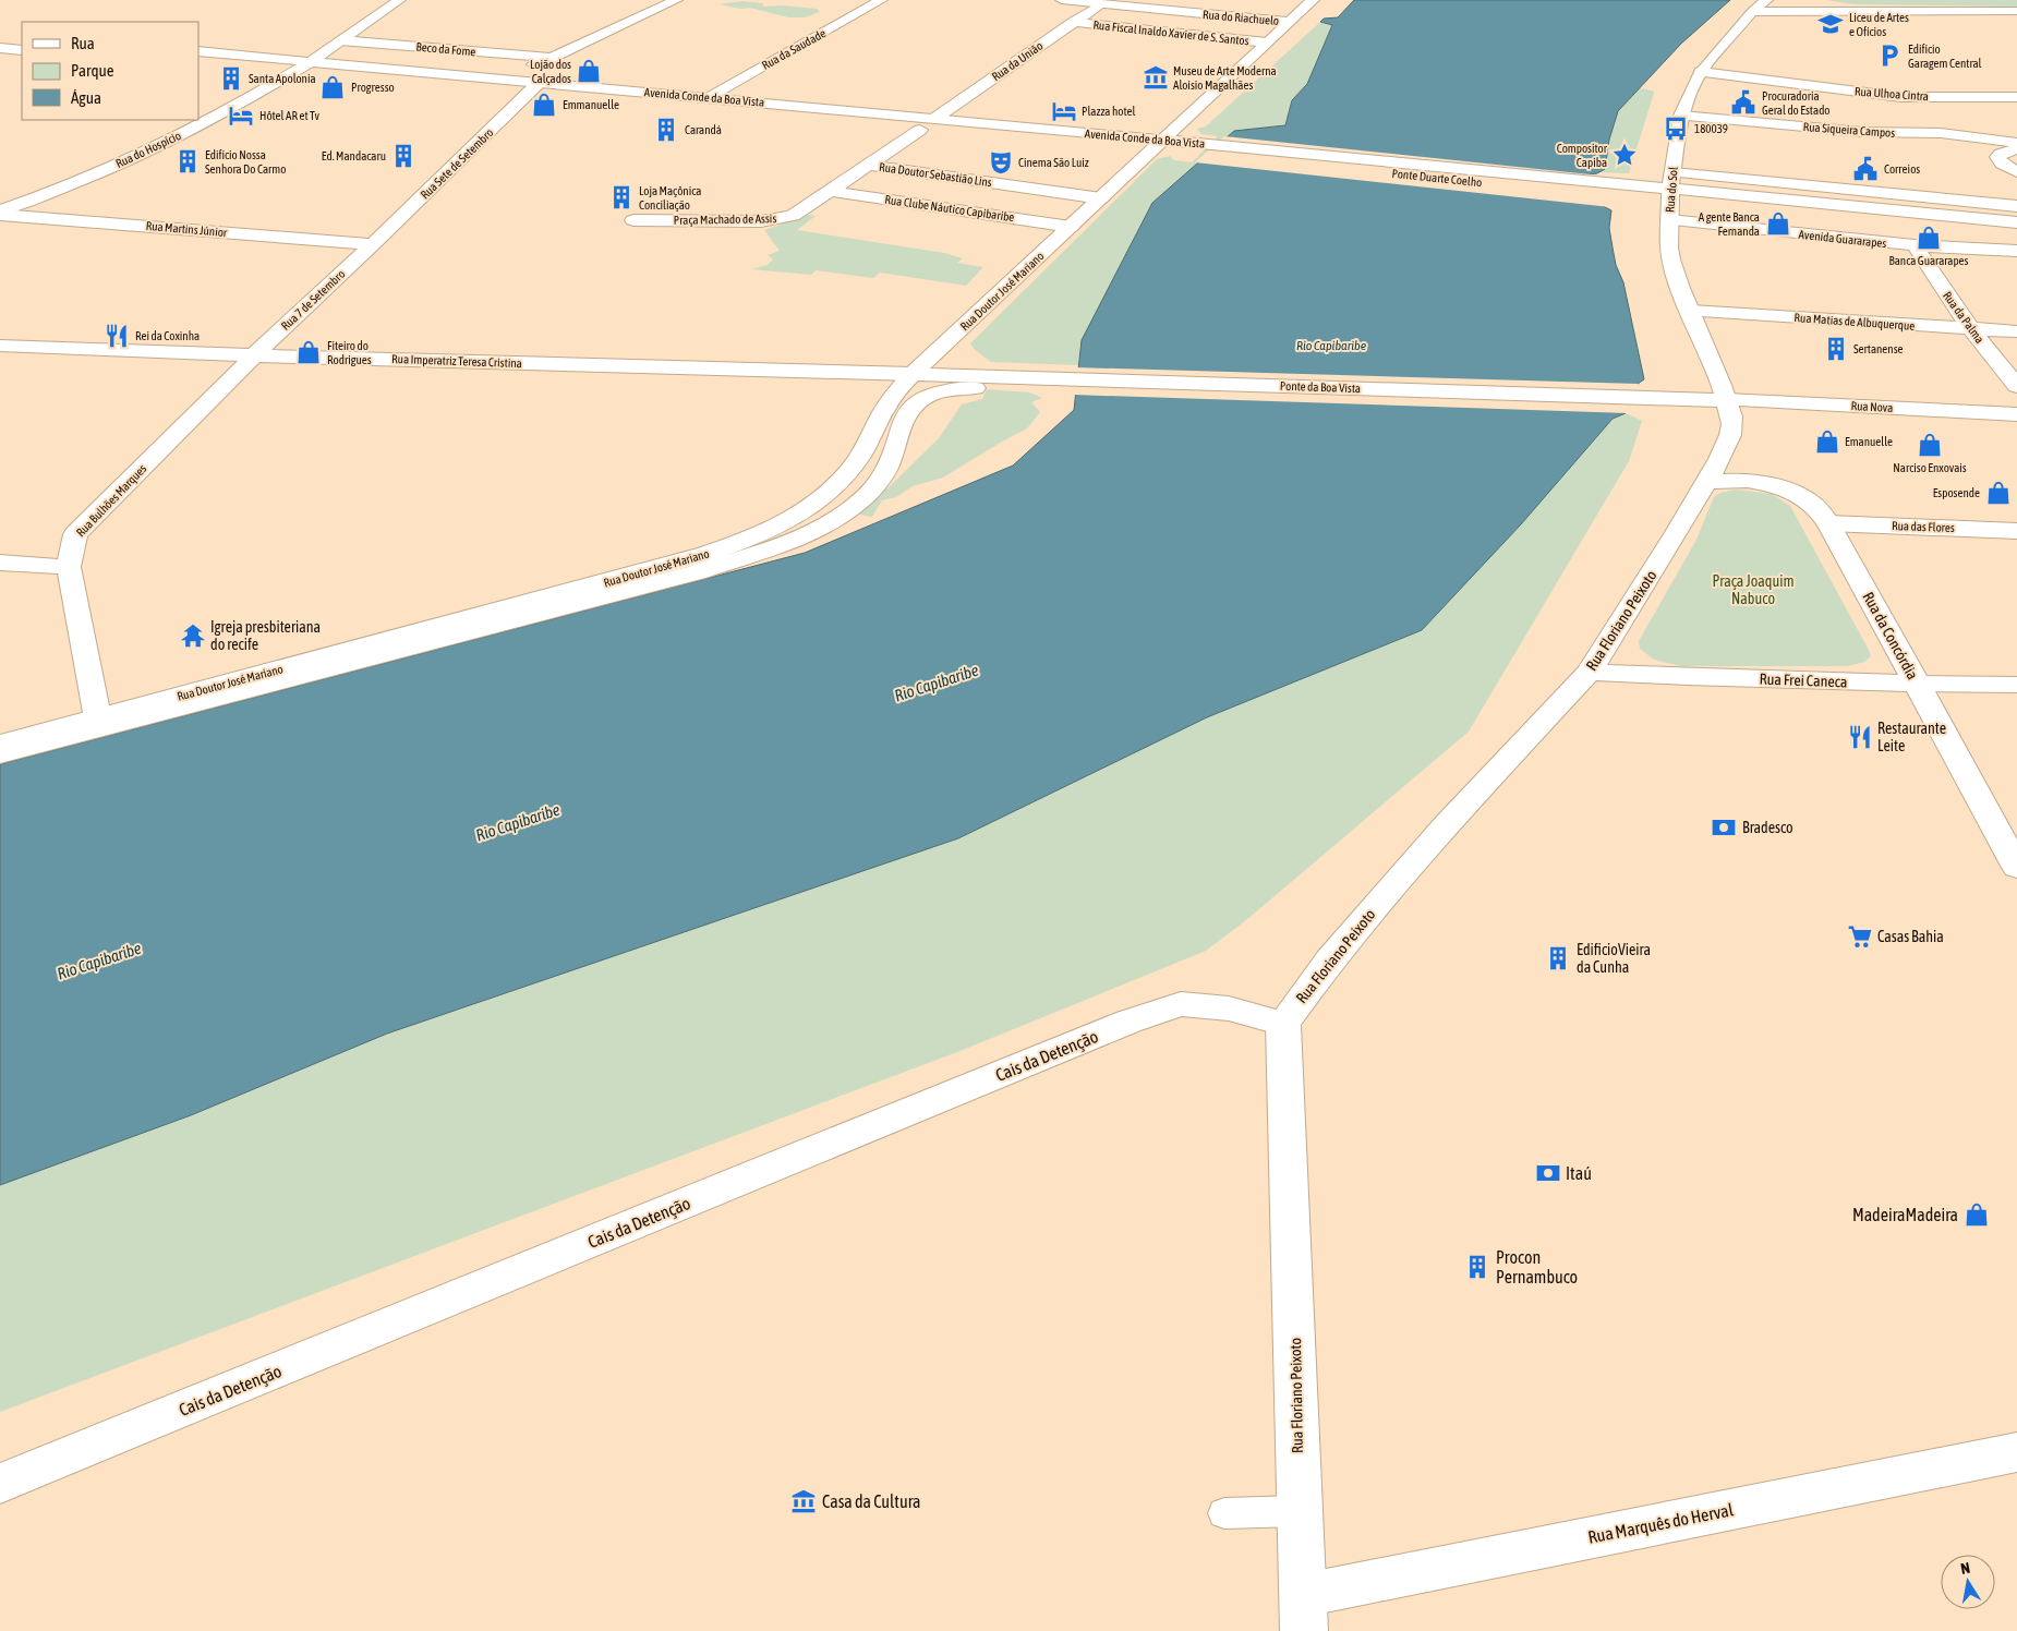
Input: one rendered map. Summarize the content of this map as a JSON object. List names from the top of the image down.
{
  "streets": {
    "street": [
      "Rua do Riachuelo",
      "Rua Fiscal Inaldo Xavier de S. Santos",
      "Beco da Fome",
      "Rua da Saudade",
      "Rua da União",
      "Rua Ulhoa Cintra",
      "Avenida Conde da Boa Vista",
      "Rua Siqueira Campos",
      "Rua do Hospício",
      "Rua Sete de Setembro",
      "Rua Doutor Sebastião Lins",
      "Ponte Duarte Coelho",
      "Rua do Sol",
      "Rua Clube Náutico Capibaribe",
      "Praça Machado de Assis",
      "Rua Martins Júnior",
      "Avenida Guararapes",
      "Rua Doutor José Mariano",
      "Rua 7 de Setembro",
      "Rua da Palma",
      "Rua Matias de Albuquerque",
      "Rua Imperatriz Teresa Cristina",
      "Ponte da Boa Vista",
      "Rua Nova",
      "Rua Bulhões Marques",
      "Rua das Flores",
      "Rua Floriano Peixoto",
      "Rua da Concórdia",
      "Rua Frei Caneca",
      "Cais da Detenção",
      "Rua Marquês do Herval"
    ]
  },
  "crossings": [
    ["Rua do Riachuelo", "Rua da União"],
    ["Rua do Riachuelo", "Rua Doutor José Mariano"],
    ["Rua Fiscal Inaldo Xavier de S. Santos", "Rua da União"],
    ["Rua Fiscal Inaldo Xavier de S. Santos", "Rua Doutor José Mariano"],
    ["Beco da Fome", "Rua do Hospício"],
    ["Rua da Saudade", "Avenida Conde da Boa Vista"],
    ["Rua da União", "Avenida Conde da Boa Vista"],
    ["Rua Ulhoa Cintra", "Rua do Sol"],
    ["Avenida Conde da Boa Vista", "Rua do Hospício"],
    ["Avenida Conde da Boa Vista", "Rua Sete de Setembro"],
    ["Avenida Conde da Boa Vista", "Ponte Duarte Coelho"],
    ["Avenida Conde da Boa Vista", "Praça Machado de Assis"],
    ["Avenida Conde da Boa Vista", "Rua Doutor José Mariano"],
    ["Rua Siqueira Campos", "Rua do Sol"],
    ["Rua do Hospício", "Rua Martins Júnior"],
    ["Rua Sete de Setembro", "Rua Martins Júnior"],
    ["Rua Sete de Setembro", "Rua 7 de Setembro"],
    ["Rua Doutor Sebastião Lins", "Praça Machado de Assis"],
    ["Rua Doutor Sebastião Lins", "Rua Doutor José Mariano"],
    ["Ponte Duarte Coelho", "Rua do Sol"],
    ["Ponte Duarte Coelho", "Avenida Guararapes"],
    ["Rua do Sol", "Avenida Guararapes"],
    ["Rua do Sol", "Rua Matias de Albuquerque"],
    ["Rua do Sol", "Ponte da Boa Vista"],
    ["Rua do Sol", "Rua Nova"],
    ["Rua do Sol", "Rua Floriano Peixoto"],
    ["Rua Clube Náutico Capibaribe", "Praça Machado de Assis"],
    ["Rua Clube Náutico Capibaribe", "Rua Doutor José Mariano"],
    ["Rua Martins Júnior", "Rua 7 de Setembro"],
    ["Avenida Guararapes", "Rua da Palma"],
    ["Rua Doutor José Mariano", "Rua Imperatriz Teresa Cristina"],
    ["Rua Doutor José Mariano", "Ponte da Boa Vista"],
    ["Rua Doutor José Mariano", "Rua Bulhões Marques"],
    ["Rua 7 de Setembro", "Rua Imperatriz Teresa Cristina"],
    ["Rua 7 de Setembro", "Rua Bulhões Marques"],
    ["Rua da Palma", "Rua Matias de Albuquerque"],
    ["Rua Imperatriz Teresa Cristina", "Ponte da Boa Vista"],
    ["Rua Imperatriz Teresa Cristina", "Rua Bulhões Marques"],
    ["Ponte da Boa Vista", "Rua Nova"],
    ["Ponte da Boa Vista", "Rua Floriano Peixoto"],
    ["Rua Nova", "Rua Floriano Peixoto"],
    ["Rua das Flores", "Rua da Concórdia"],
    ["Rua Floriano Peixoto", "Rua da Concórdia"],
    ["Rua Floriano Peixoto", "Rua Frei Caneca"],
    ["Rua Floriano Peixoto", "Cais da Detenção"],
    ["Rua Floriano Peixoto", "Rua Marquês do Herval"],
    ["Rua da Concórdia", "Rua Frei Caneca"]
  ],
  "water": ["Rio Capibaribe"],
  "parks": ["Praça Joaquim Nabuco"],
  "places": {
    "school or university": ["Liceu de Artes e Ofícios"],
    "parking": ["Edifício Garagem Central"],
    "shop": [
      "Lojão dos Calçados",
      "Progresso",
      "Emmanuelle",
      "A gente Banca Fernanda",
      "Banca Guararapes",
      "Fiteiro do Rodrigues",
      "Emanuelle",
      "Narciso Enxovais",
      "Esposende",
      "MadeiraMadeira"
    ],
    "museum": ["Museu de Arte Moderna Aloísio Magalhães", "Casa da Cultura"],
    "building": [
      "Santa Apolonia",
      "Carandá",
      "Ed. Mandacaru",
      "Edifício Nossa Senhora Do Carmo",
      "Loja Maçônica Conciliação",
      "Sertanense",
      "EdificioVieira da Cunha",
      "Procon Pernambuco"
    ],
    "public building": ["Procuradoria Geral do Estado", "Correios"],
    "hotel": ["Plazza hotel", "Hôtel AR et Tv"],
    "bus stop": ["180039"],
    "place": ["Compositor Capiba"],
    "theatre": ["Cinema São Luiz"],
    "restaurant": ["Rei da Coxinha", "Restaurante Leite"],
    "temple": ["Igreja presbiteriana do recife"],
    "bank": ["Bradesco", "Itaú"],
    "supermarket": ["Casas Bahia"]
  },
  "legend": ["Rua", "Parque", "Água"],
  "north": "top"
}
